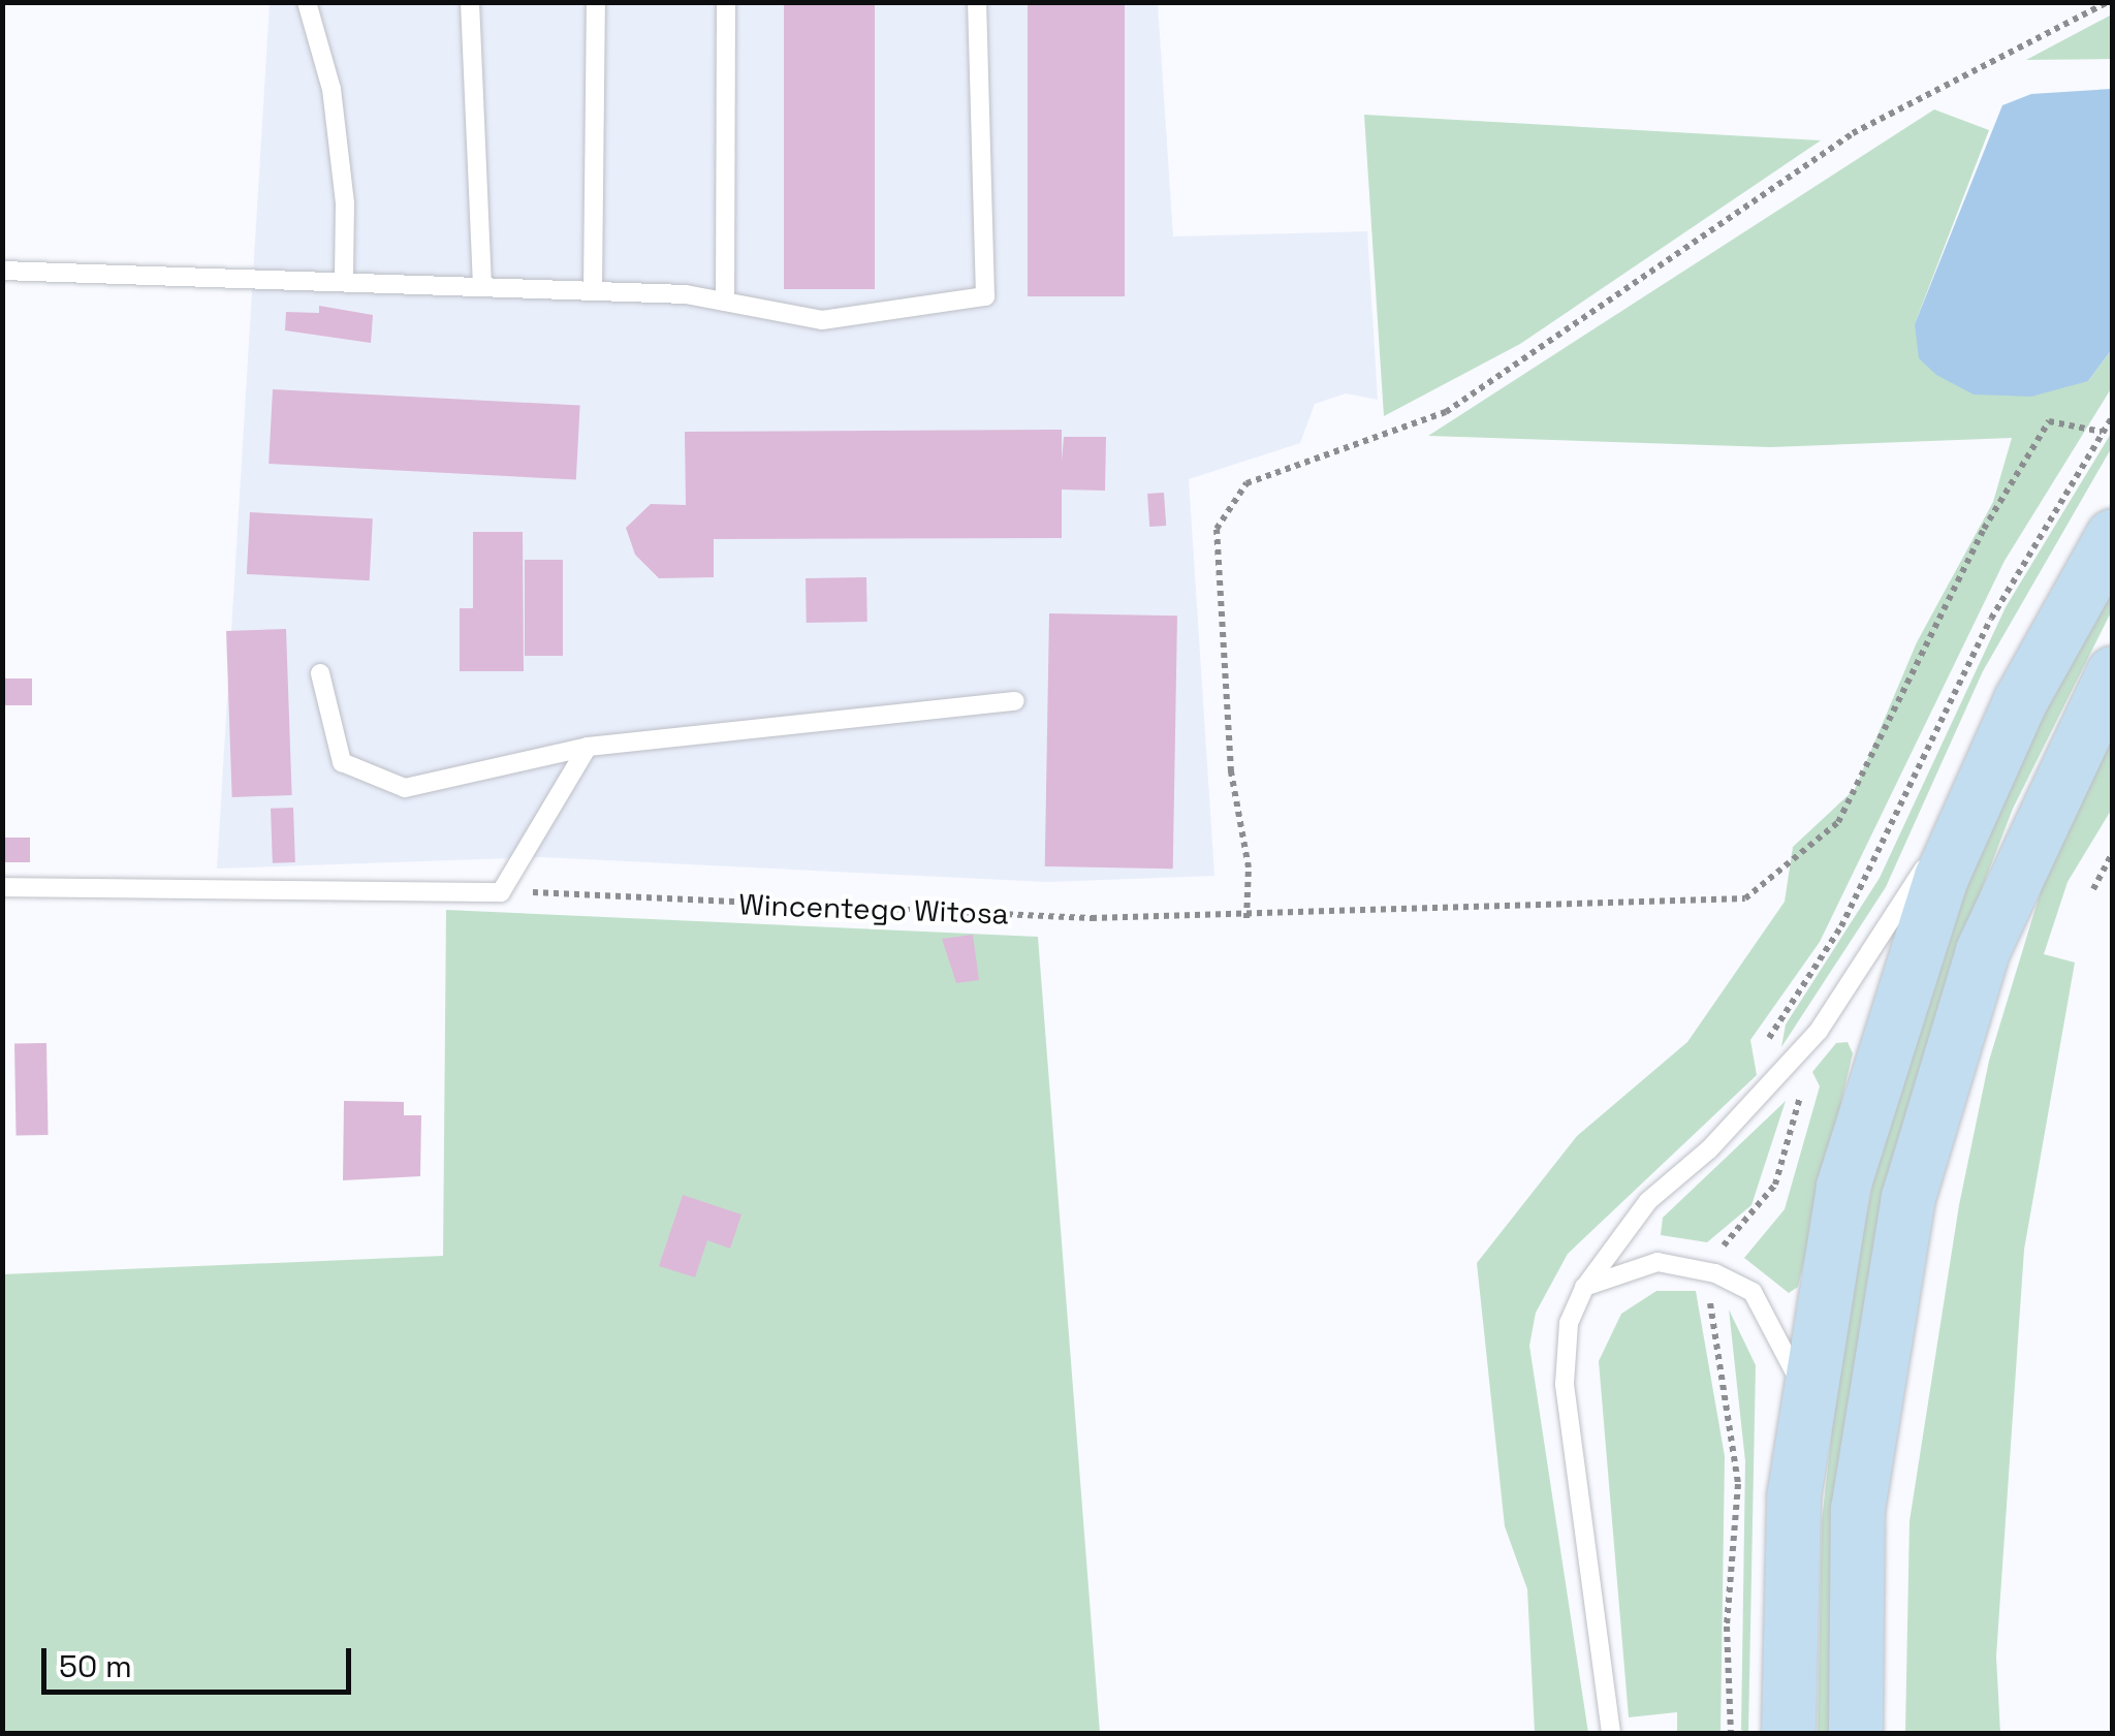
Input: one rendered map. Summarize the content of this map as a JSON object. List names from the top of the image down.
{
  "streets": {
    "path": ["Wincentego Witosa"]
  },
  "scale_bar": "50 m"
}
